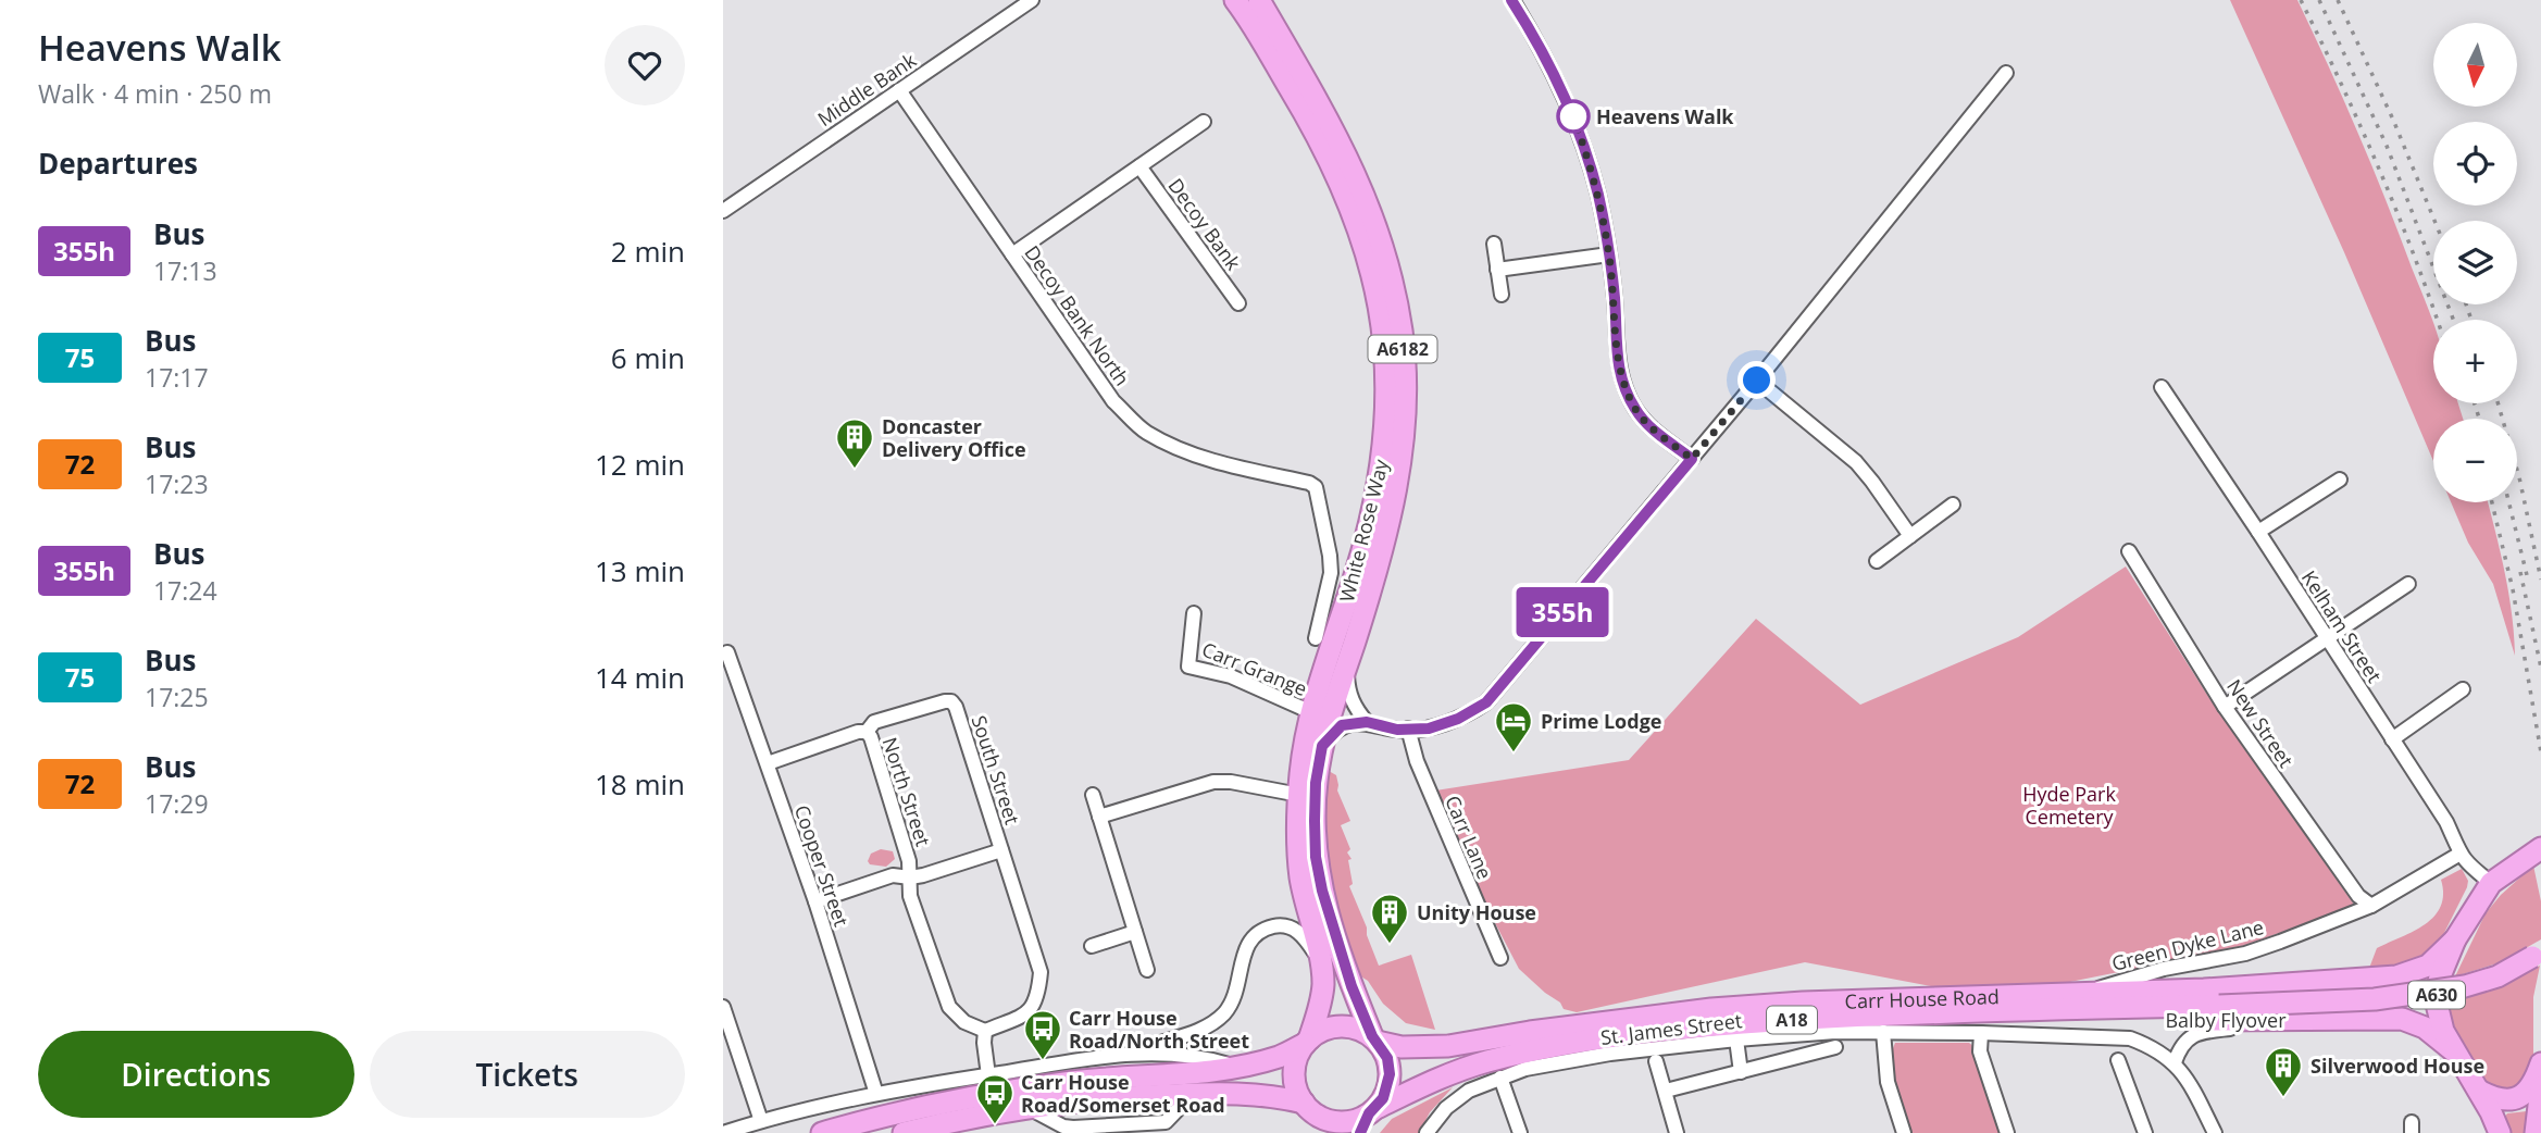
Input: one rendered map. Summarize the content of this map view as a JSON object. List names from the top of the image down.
{
  "streets": {
    "highway": [
      "A6182",
      "White Rose Way",
      "A630",
      "Carr House Road",
      "A18",
      "Balby Flyover"
    ],
    "street": [
      "Middle Bank",
      "Decoy Bank",
      "Decoy Bank North",
      "Kelham Street",
      "Carr Grange",
      "New Street",
      "South Street",
      "North Street",
      "Carr Lane",
      "Cooper Street",
      "Green Dyke Lane",
      "St. James Street"
    ]
  },
  "crossings": [
    ["Middle Bank", "Decoy Bank North"],
    ["White Rose Way", "Carr Grange"],
    ["White Rose Way", "Carr House Road"],
    ["Kelham Street", "Green Dyke Lane"],
    ["Kelham Street", "Balby Flyover"],
    ["New Street", "Green Dyke Lane"],
    ["South Street", "North Street"],
    ["North Street", "Cooper Street"],
    ["Green Dyke Lane", "Carr House Road"],
    ["A630", "Balby Flyover"],
    ["Carr House Road", "Balby Flyover"]
  ],
  "parks": ["Hyde Park Cemetery"],
  "places": {
    "other": ["Heavens Walk"],
    "building": ["Doncaster Delivery Office", "Unity House", "Silverwood House"],
    "hotel": ["Prime Lodge"],
    "bus stop": ["Carr House Road/North Street", "Carr House Road/Somerset Road"]
  },
  "lines": ["bus line 355h"],
  "north": "bottom",
  "page": {
    "heading": [
      ["Heavens Walk", "Walk · 4 min · 250 m"],
      "Departures"
    ],
    "on_map": "355h",
    "map_buttons": ["+", "−"],
    "list": [
      {
        "mark": "355h",
        "name": "Bus",
        "note": "17:13",
        "value": "2 min"
      },
      {
        "mark": "75",
        "name": "Bus",
        "note": "17:17",
        "value": "6 min"
      },
      {
        "mark": "72",
        "name": "Bus",
        "note": "17:23",
        "value": "12 min"
      },
      {
        "mark": "355h",
        "name": "Bus",
        "note": "17:24",
        "value": "13 min"
      },
      {
        "mark": "75",
        "name": "Bus",
        "note": "17:25",
        "value": "14 min"
      },
      {
        "mark": "72",
        "name": "Bus",
        "note": "17:29",
        "value": "18 min"
      }
    ],
    "buttons": ["Directions", "Tickets"]
  }
}
